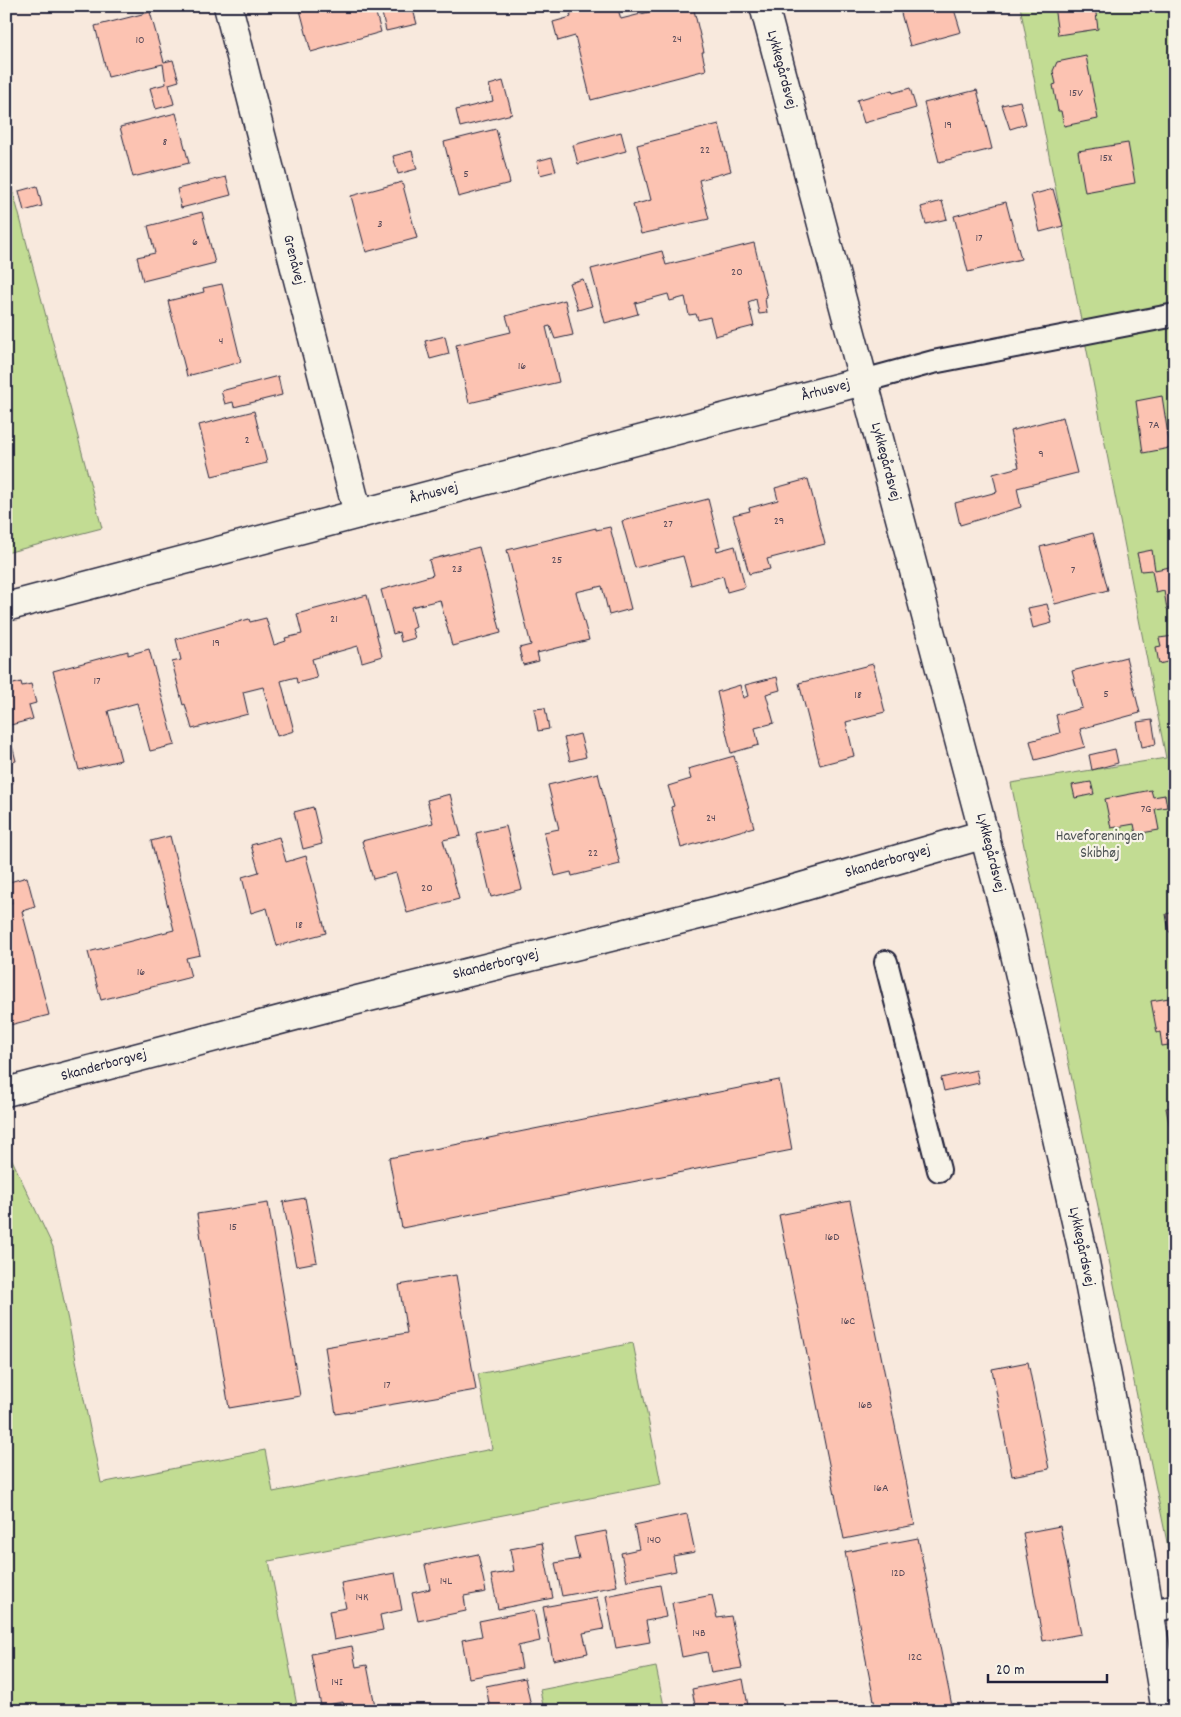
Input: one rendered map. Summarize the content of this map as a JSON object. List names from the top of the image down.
{
  "streets": {
    "street": [
      "Lykkegårdsvej",
      "Grenåvej",
      "Århusvej",
      "Skanderborgvej"
    ]
  },
  "crossings": [
    ["Lykkegårdsvej", "Århusvej"],
    ["Lykkegårdsvej", "Skanderborgvej"],
    ["Grenåvej", "Århusvej"]
  ],
  "parks": ["Haveforeningen Skibhøj"],
  "house_numbers": [
    "24",
    "10",
    "15V",
    "19",
    "8",
    "22",
    "15X",
    "5",
    "3",
    "17",
    "6",
    "20",
    "4",
    "16",
    "7A",
    "2",
    "9",
    "29",
    "27",
    "25",
    "23",
    "7",
    "21",
    "19",
    "17",
    "5",
    "18",
    "7G",
    "24",
    "22",
    "20",
    "18",
    "16",
    "15",
    "16D",
    "16C",
    "17",
    "16B",
    "16A",
    "14O",
    "12D",
    "14L",
    "14K",
    "14B",
    "12C",
    "14I"
  ],
  "scale_bar": "20 m"
}
